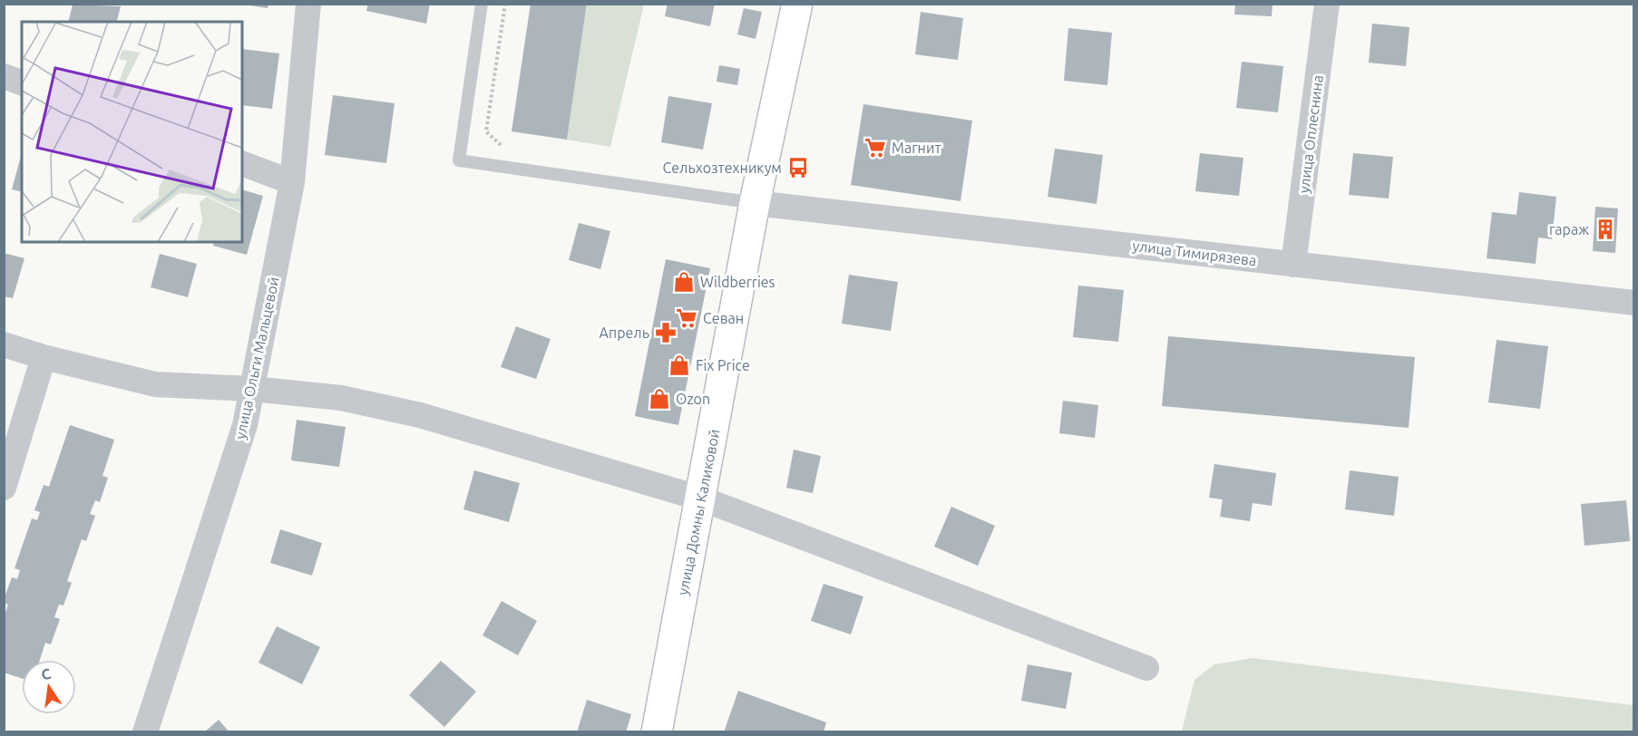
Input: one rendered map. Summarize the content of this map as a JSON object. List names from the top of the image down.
{
  "streets": {
    "main road": ["улица Домны Каликовой"],
    "street": ["улица Оплеснина", "улица Тимирязева", "улица Ольги Мальцевой"]
  },
  "crossings": [
    ["улица Оплеснина", "улица Тимирязева"],
    ["улица Тимирязева", "улица Домны Каликовой"]
  ],
  "places": {
    "supermarket": ["Магнит", "Севан"],
    "bus stop": ["Сельхозтехникум"],
    "building": ["гараж"],
    "shop": ["Wildberries", "Fix Price", "Ozon"],
    "pharmacy": ["Апрель"]
  },
  "north": "top"
}
